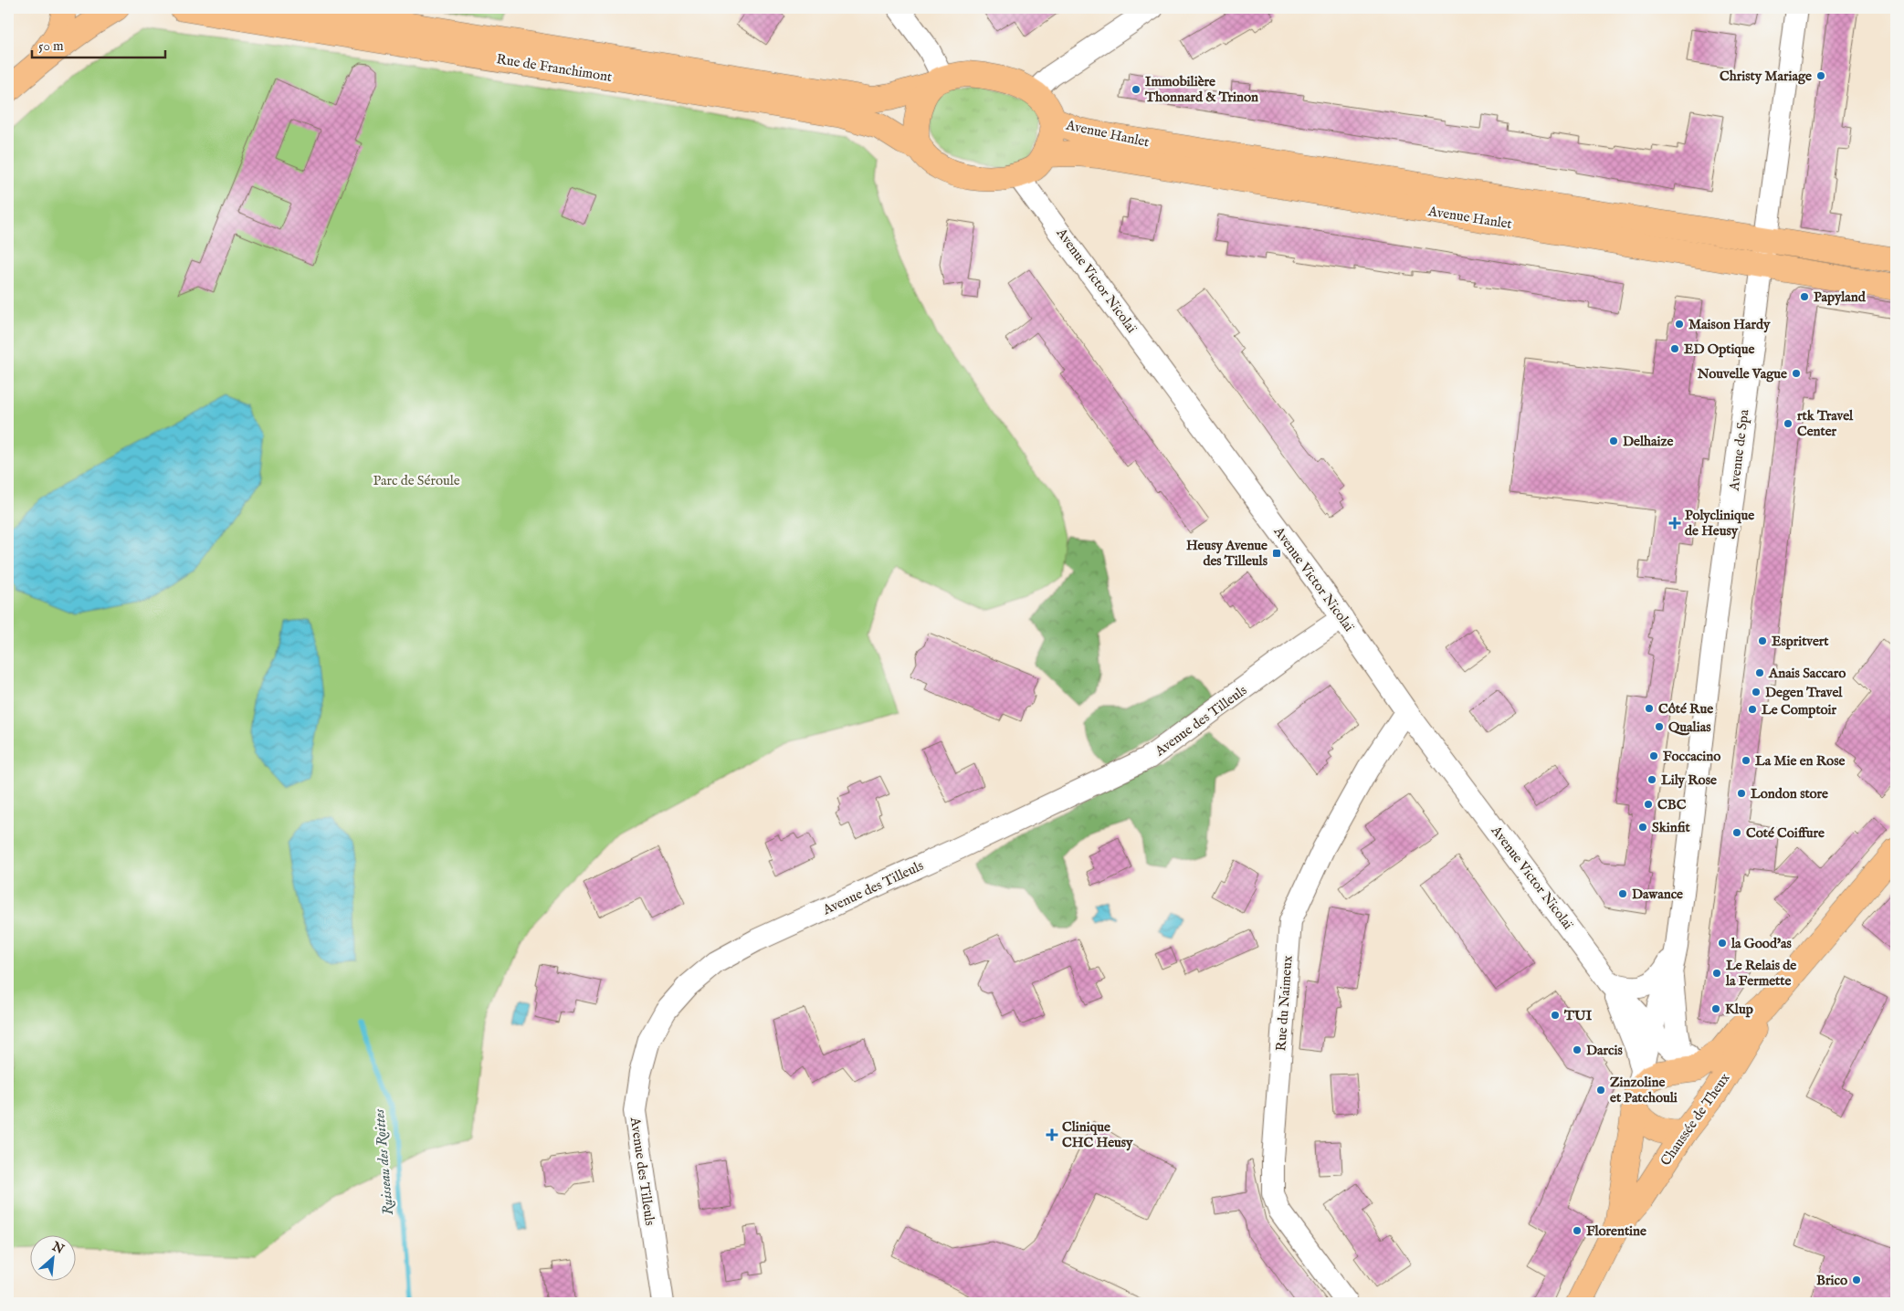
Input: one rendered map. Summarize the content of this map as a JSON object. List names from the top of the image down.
{
  "streets": {
    "main road": ["Rue de Franchimont", "Avenue Hanlet", "Chaussée de Theux"],
    "street": [
      "Avenue Victor Nicolaï",
      "Avenue de Spa",
      "Avenue des Tilleuls",
      "Rue du Naimeux"
    ]
  },
  "crossings": [
    ["Rue de Franchimont", "Avenue Hanlet"],
    ["Rue de Franchimont", "Avenue Victor Nicolaï"],
    ["Avenue Hanlet", "Avenue Victor Nicolaï"],
    ["Avenue Hanlet", "Avenue de Spa"],
    ["Avenue Victor Nicolaï", "Avenue des Tilleuls"],
    ["Avenue Victor Nicolaï", "Rue du Naimeux"],
    ["Avenue de Spa", "Chaussée de Theux"]
  ],
  "water": ["Ruisseau des Roittes"],
  "parks": ["Parc de Séroule"],
  "places": {
    "other": [
      "Christy Mariage",
      "Immobilière Thonnard & Trinon",
      "Papyland",
      "Maison Hardy",
      "ED Optique",
      "Nouvelle Vague",
      "rtk Travel Center",
      "Delhaize",
      "Espritvert",
      "Anais Saccaro",
      "Degen Travel",
      "Côté Rue",
      "Le Comptoir",
      "Qualias",
      "Foccacino",
      "La Mie en Rose",
      "Lily Rose",
      "London store",
      "CBC",
      "Skinfit",
      "Coté Coiffure",
      "Dawance",
      "la Good'as",
      "Le Relais de la Fermette",
      "Klup",
      "TUI",
      "Darcis",
      "Zinzoline et Patchouli",
      "Florentine",
      "Brico"
    ],
    "health": ["Polyclinique de Heusy", "Clinique CHC Heusy"],
    "transit": ["Heusy Avenue des Tilleuls"]
  },
  "scale_bar": "50 m",
  "north": "top right"
}
